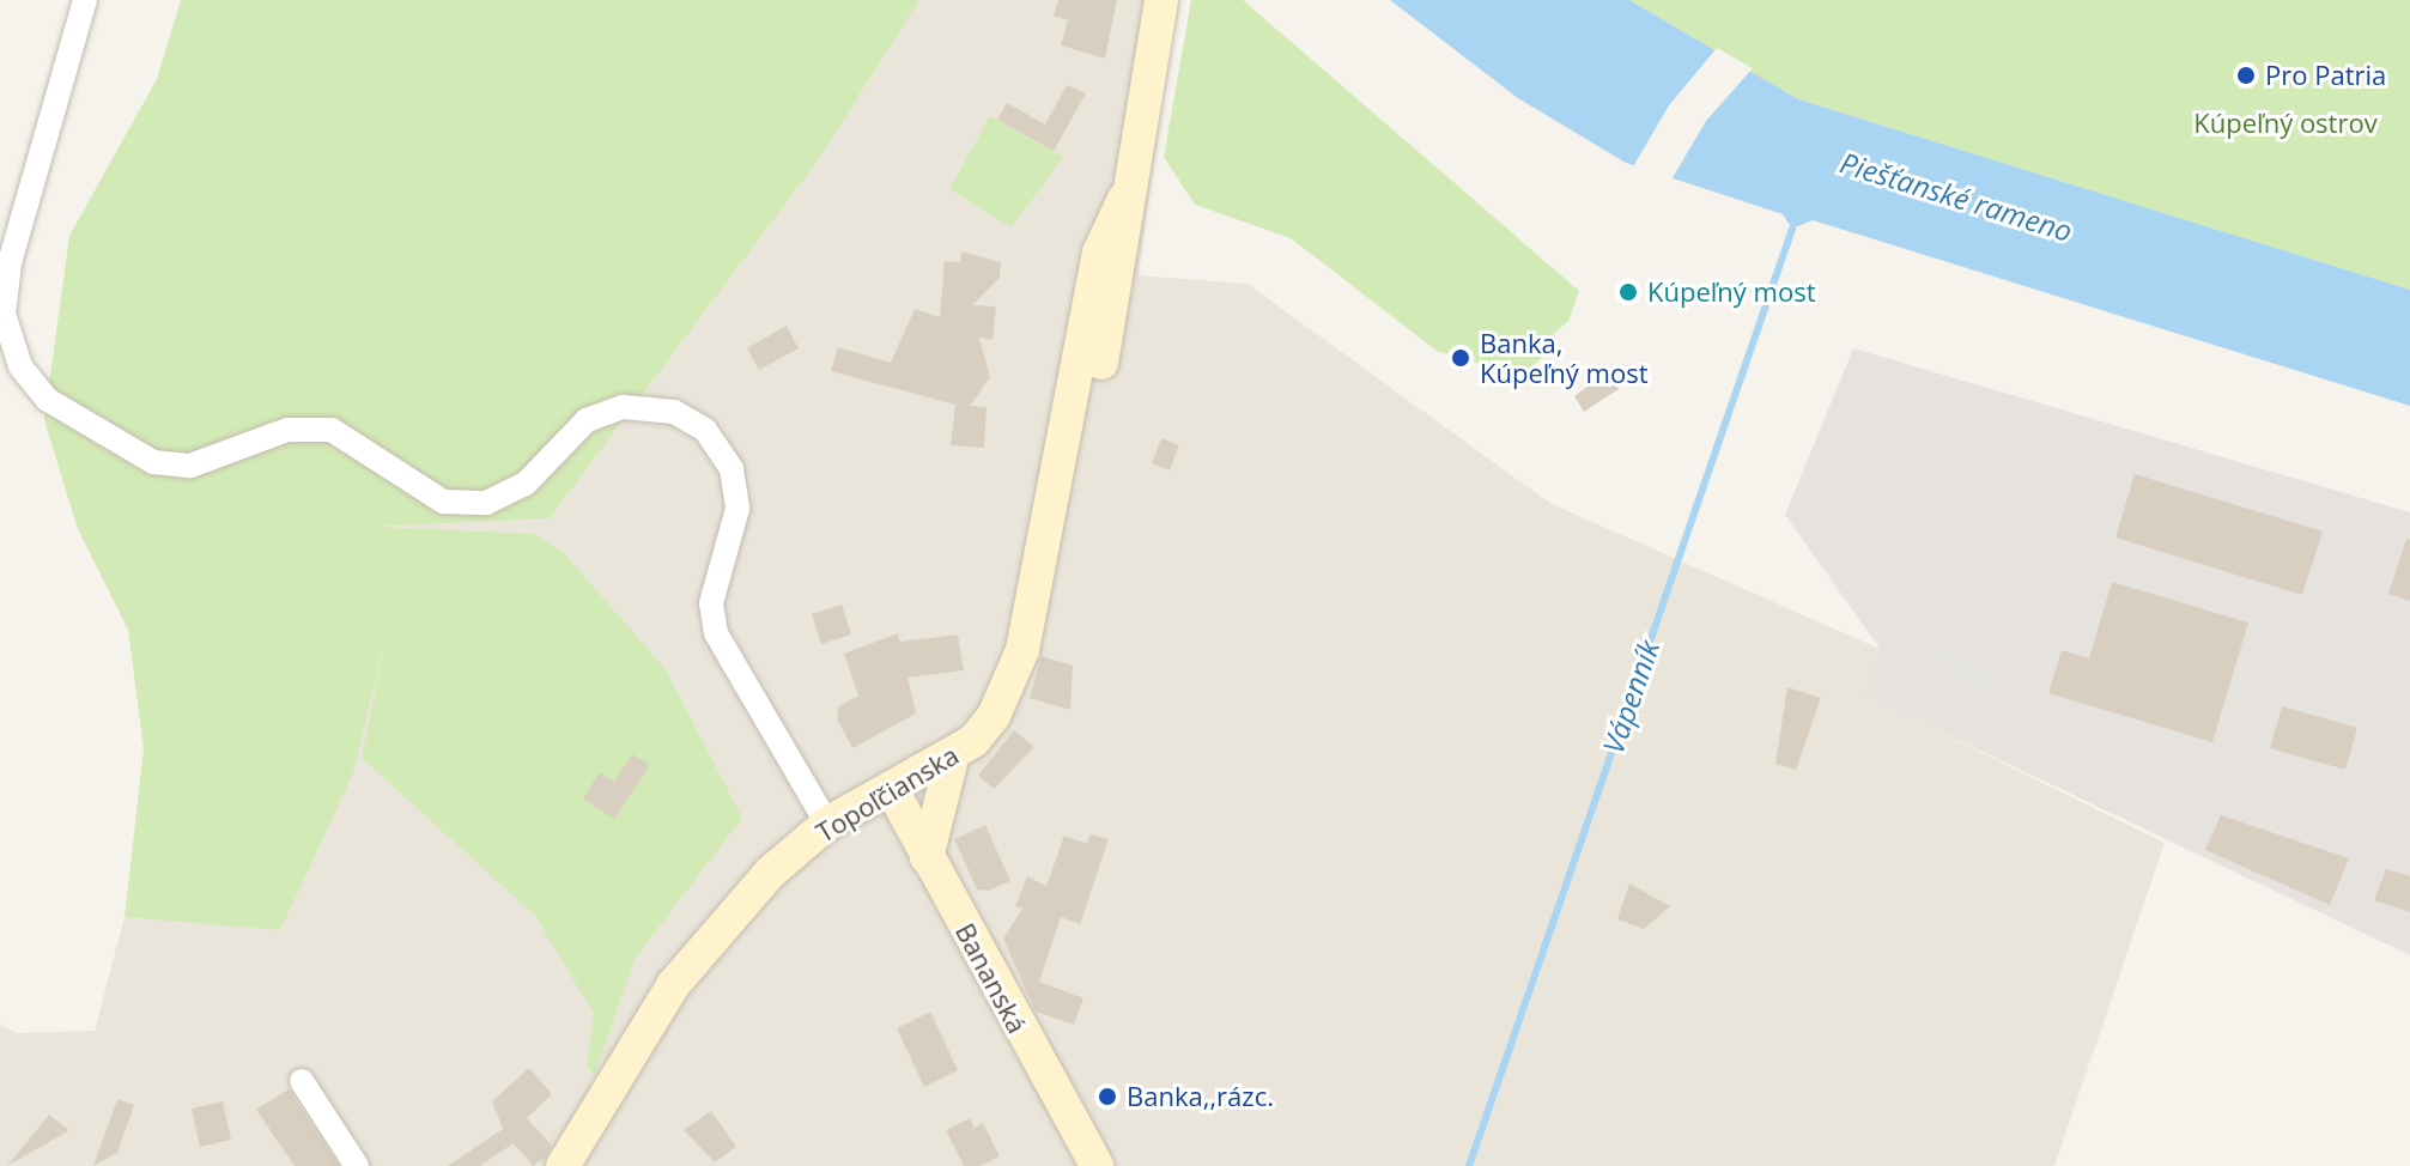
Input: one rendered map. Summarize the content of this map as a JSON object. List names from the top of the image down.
{
  "streets": {
    "main road": ["Topoľčianska", "Bananská"]
  },
  "crossings": [
    ["Topoľčianska", "Bananská"]
  ],
  "water": ["Piešťanské rameno", "Vápenník"],
  "parks": ["Kúpeľný ostrov"],
  "places": [
    "Pro Patria",
    "Kúpeľný most",
    "Banka, Kúpeľný most",
    "Banka,,rázc."
  ]
}
